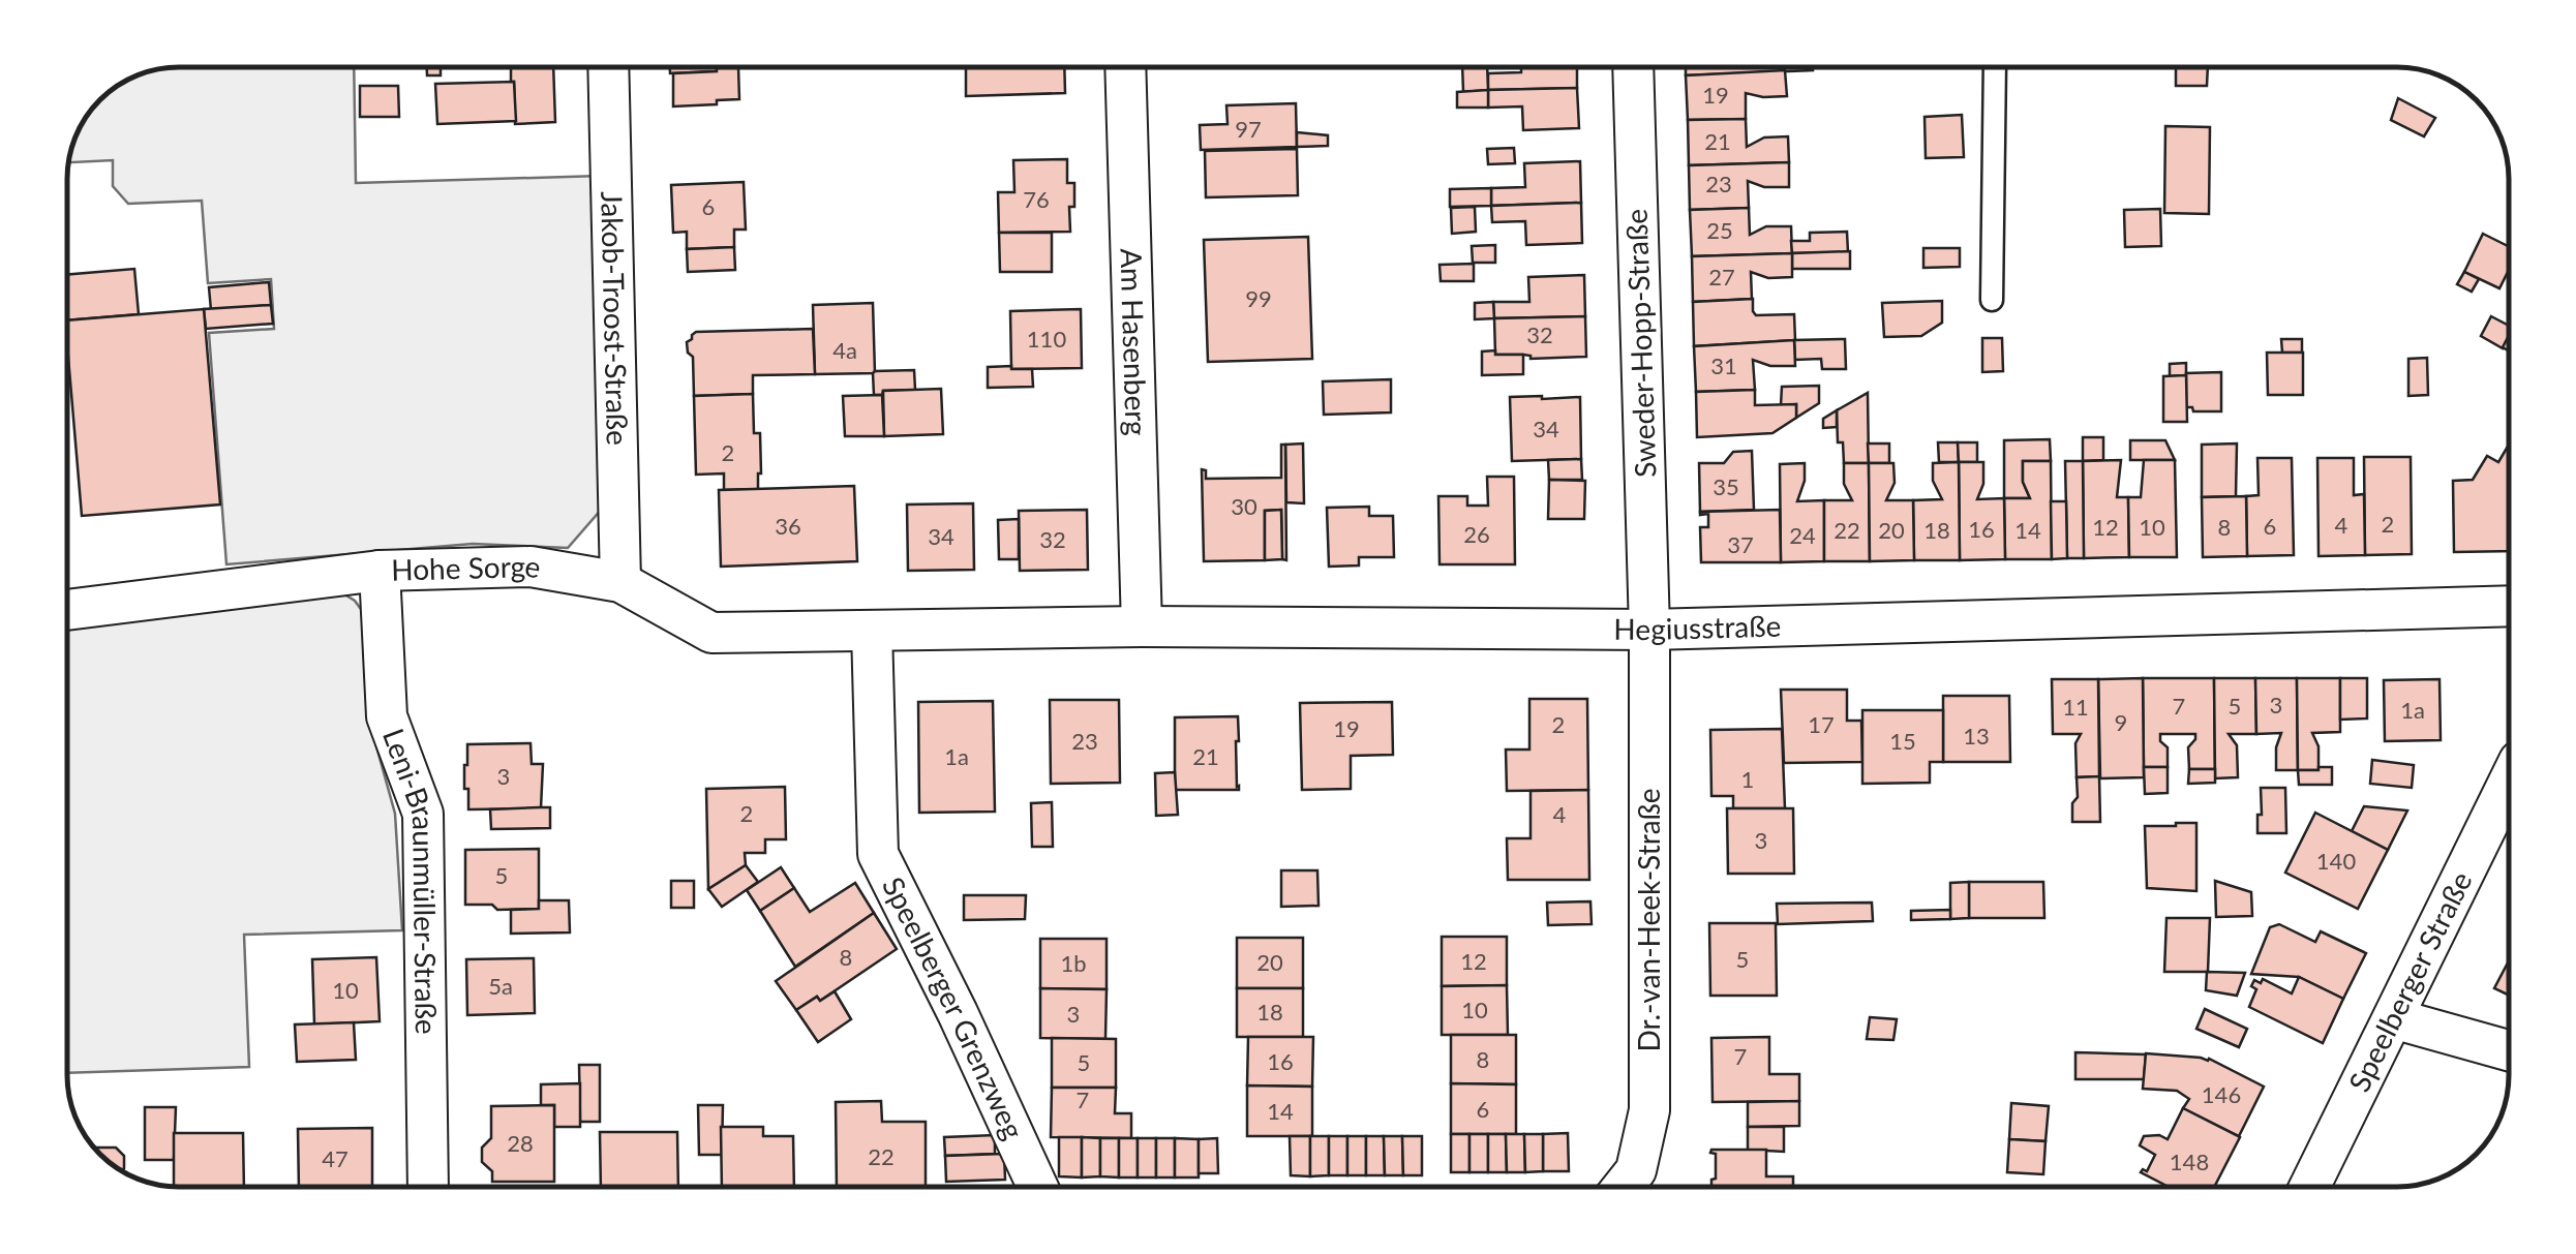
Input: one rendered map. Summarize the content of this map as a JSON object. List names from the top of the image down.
{
  "streets": {
    "street": [
      "Jakob-Troost-Straße",
      "Am Hasenberg",
      "Sweder-Hopp-Straße",
      "Hohe Sorge",
      "Hegiusstraße",
      "Leni-Braunmüller-Straße",
      "Dr.-van-Heek-Straße",
      "Speelberger Straße",
      "Speelberger Grenzweg"
    ]
  },
  "crossings": [
    ["Jakob-Troost-Straße", "Hohe Sorge"],
    ["Am Hasenberg", "Hegiusstraße"],
    ["Sweder-Hopp-Straße", "Hegiusstraße"],
    ["Sweder-Hopp-Straße", "Dr.-van-Heek-Straße"],
    ["Hohe Sorge", "Hegiusstraße"],
    ["Hohe Sorge", "Leni-Braunmüller-Straße"],
    ["Hohe Sorge", "Speelberger Grenzweg"],
    ["Hegiusstraße", "Dr.-van-Heek-Straße"],
    ["Hegiusstraße", "Speelberger Grenzweg"]
  ],
  "house_numbers": [
    "19",
    "97",
    "21",
    "23",
    "76",
    "6",
    "25",
    "27",
    "99",
    "32",
    "110",
    "4a",
    "31",
    "34",
    "2",
    "35",
    "30",
    "2",
    "4",
    "36",
    "6",
    "12",
    "10",
    "8",
    "16",
    "22",
    "20",
    "18",
    "14",
    "26",
    "24",
    "34",
    "32",
    "37",
    "3",
    "7",
    "5",
    "11",
    "1a",
    "9",
    "2",
    "17",
    "19",
    "13",
    "23",
    "15",
    "1a",
    "21",
    "3",
    "1",
    "2",
    "4",
    "3",
    "140",
    "5",
    "8",
    "5",
    "12",
    "20",
    "1b",
    "5a",
    "10",
    "10",
    "18",
    "3",
    "7",
    "8",
    "16",
    "5",
    "146",
    "7",
    "6",
    "14",
    "28",
    "22",
    "47",
    "148"
  ]
}
